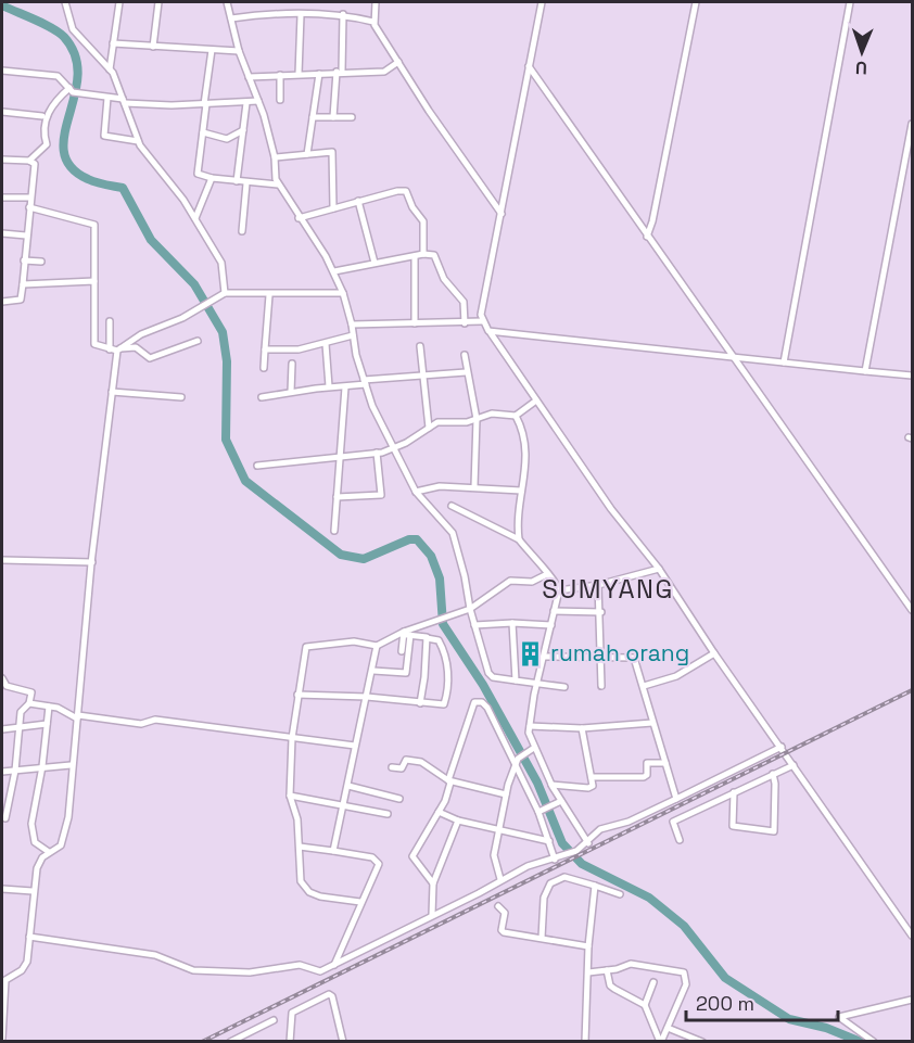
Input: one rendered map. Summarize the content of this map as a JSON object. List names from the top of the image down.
{
  "districts": ["SUMYANG"],
  "places": {
    "building": ["rumah orang"]
  },
  "scale_bar": "200 m",
  "north": "bottom"
}
